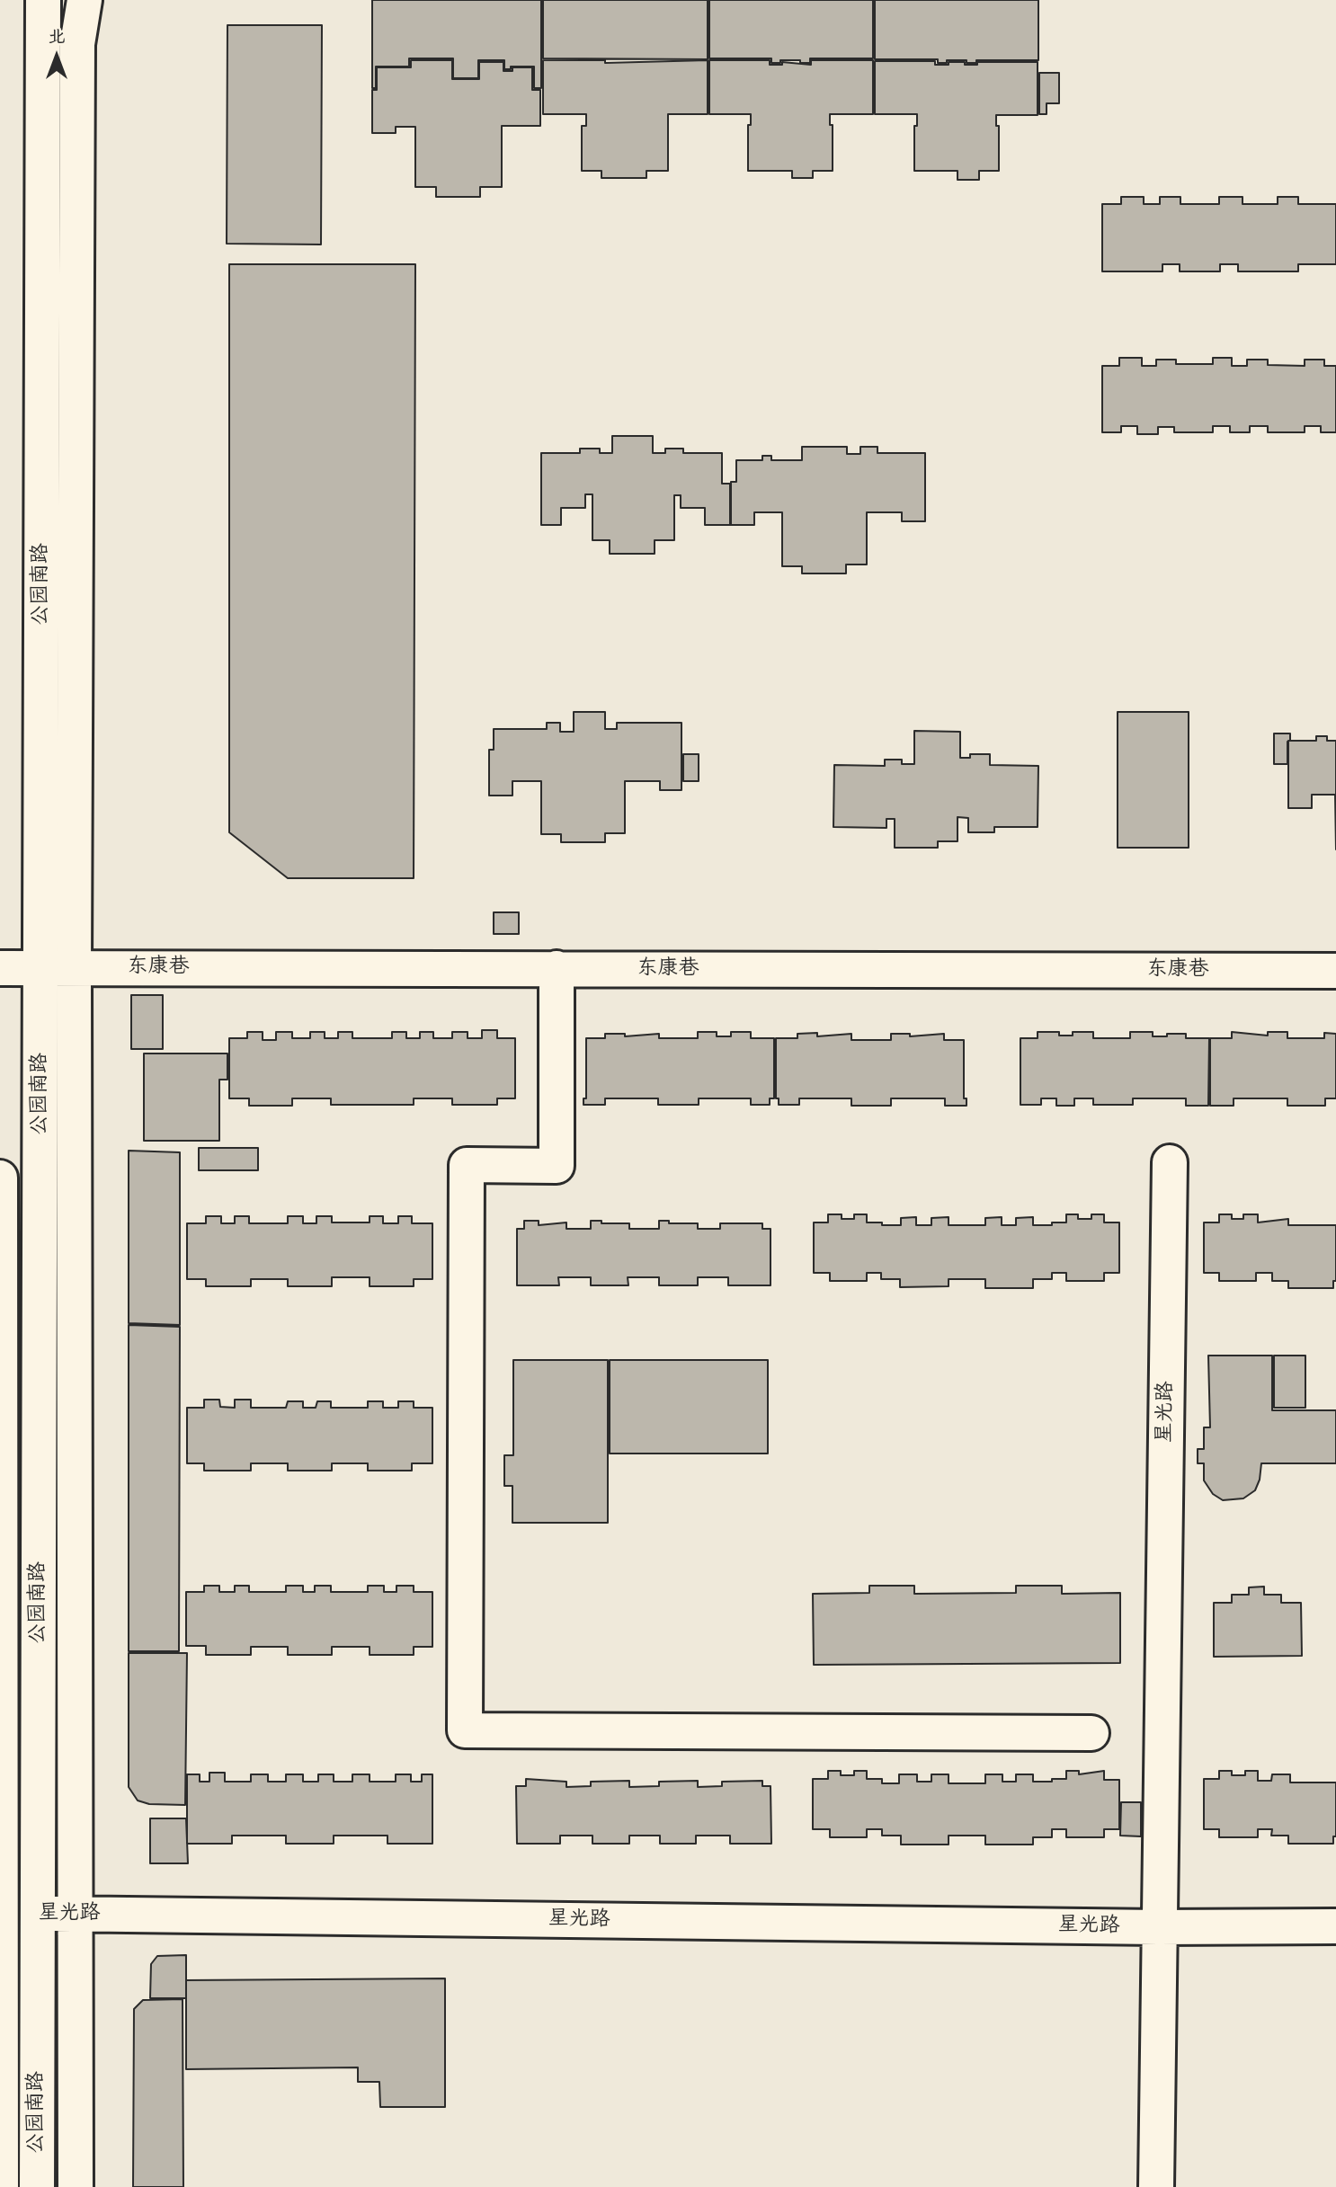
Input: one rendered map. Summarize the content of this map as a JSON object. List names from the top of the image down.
{
  "streets": {
    "street": ["公园南路", "东康巷", "星光路"]
  },
  "crossings": [
    ["公园南路", "东康巷"],
    ["公园南路", "星光路"]
  ],
  "north": "top"
}
